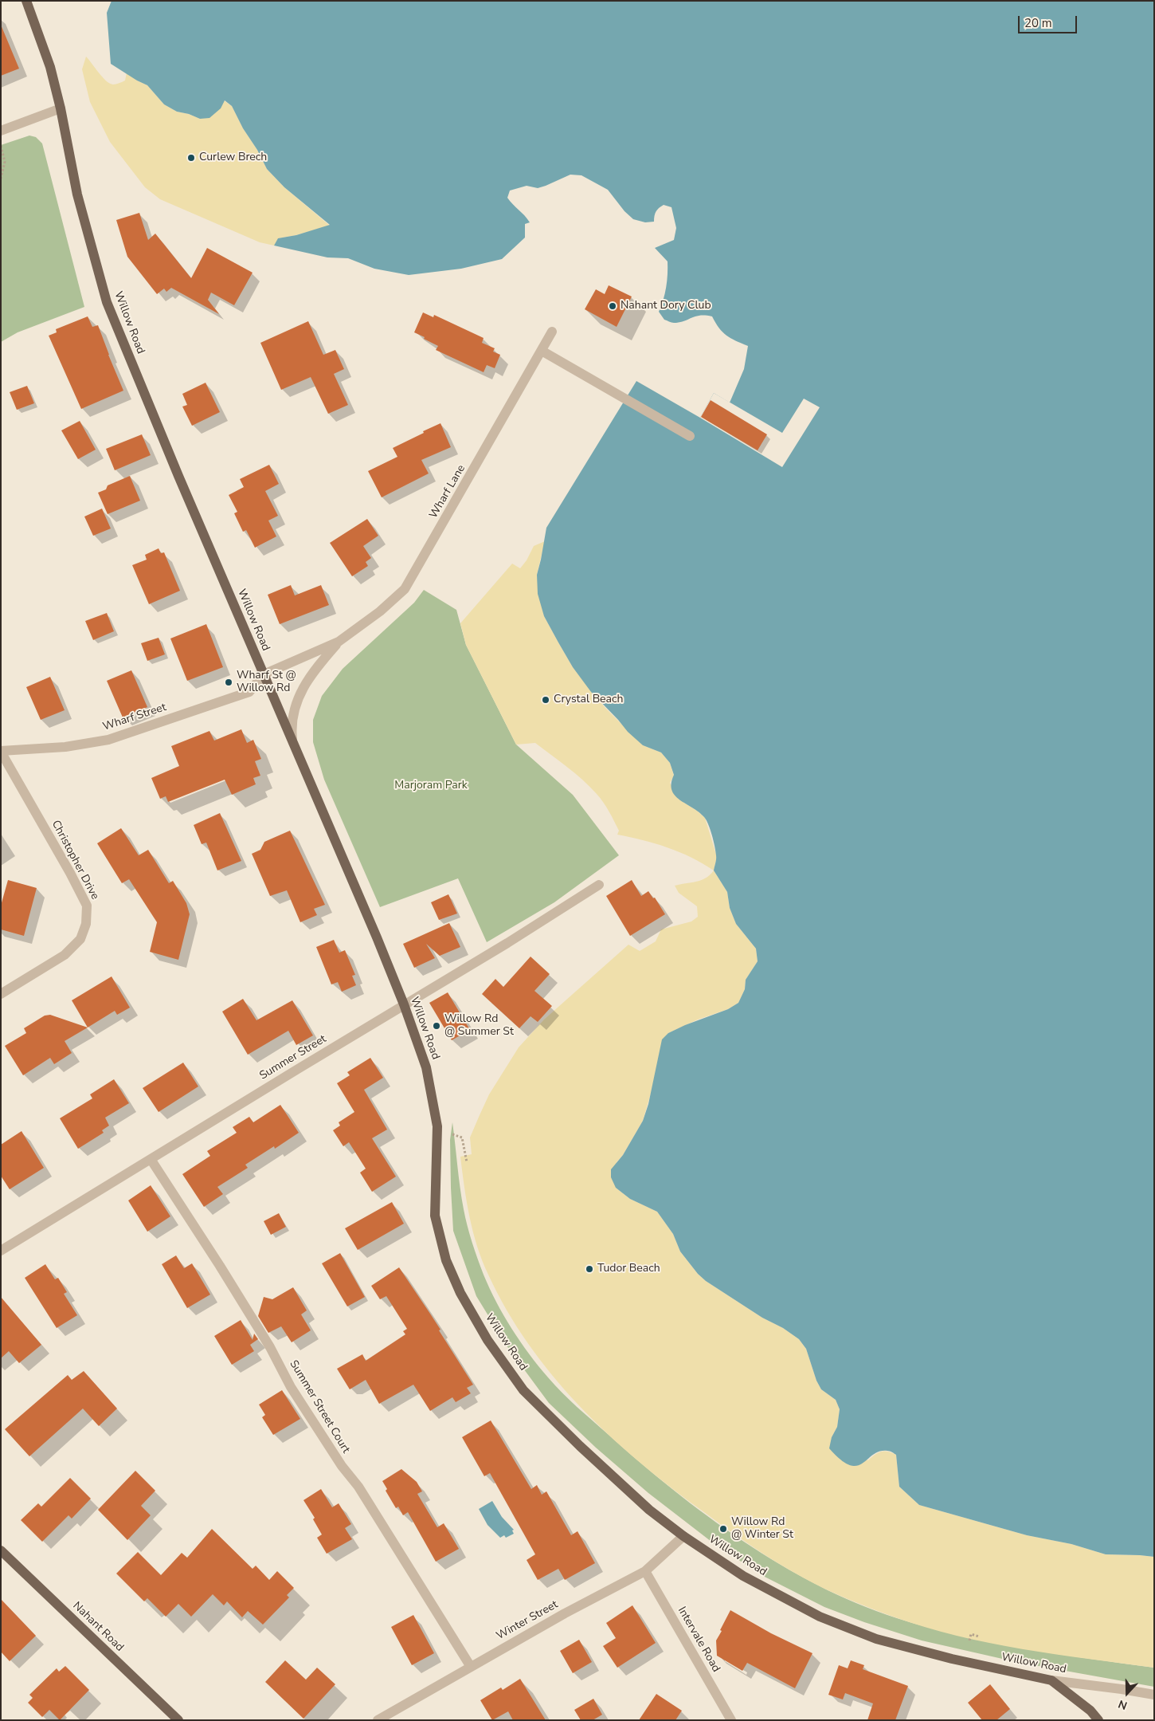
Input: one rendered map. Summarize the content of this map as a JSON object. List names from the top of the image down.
{
  "streets": {
    "main road": ["Willow Road", "Nahant Road"],
    "street": [
      "Wharf Lane",
      "Wharf Street",
      "Christopher Drive",
      "Summer Street",
      "Summer Street Court",
      "Winter Street",
      "Intervale Road"
    ]
  },
  "crossings": [
    ["Willow Road", "Wharf Lane"],
    ["Willow Road", "Wharf Street"],
    ["Willow Road", "Summer Street"],
    ["Willow Road", "Winter Street"],
    ["Wharf Lane", "Wharf Street"],
    ["Wharf Street", "Christopher Drive"],
    ["Summer Street", "Summer Street Court"],
    ["Summer Street Court", "Winter Street"],
    ["Winter Street", "Intervale Road"]
  ],
  "parks": ["Marjoram Park"],
  "places": [
    "Curlew Brech",
    "Nahant Dory Club",
    "Wharf St @ Willow Rd",
    "Crystal Beach",
    "Willow Rd @ Summer St",
    "Tudor Beach",
    "Willow Rd @ Winter St"
  ],
  "scale_bar": "20 m",
  "north": "bottom"
}
